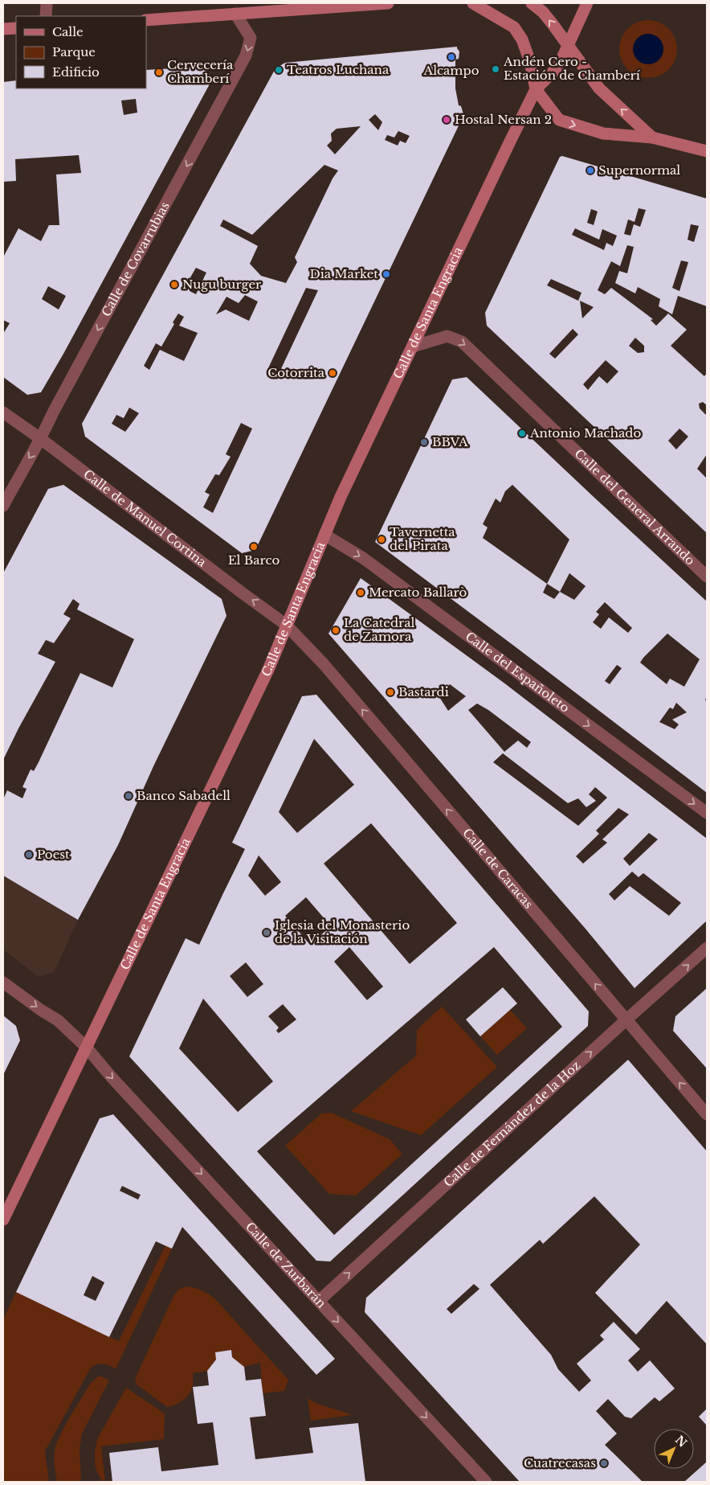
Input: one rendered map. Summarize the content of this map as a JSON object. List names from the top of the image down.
{
  "streets": {
    "main road": ["Calle de Santa Engracia"],
    "street": [
      "Calle de Covarrubias",
      "Calle del General Arrando",
      "Calle de Manuel Cortina",
      "Calle del Españoleto",
      "Calle de Caracas",
      "Calle de Fernández de la Hoz",
      "Calle de Zurbarán"
    ]
  },
  "crossings": [
    ["Calle de Covarrubias", "Calle de Manuel Cortina"],
    ["Calle de Santa Engracia", "Calle del General Arrando"],
    ["Calle de Santa Engracia", "Calle de Manuel Cortina"],
    ["Calle de Santa Engracia", "Calle del Españoleto"],
    ["Calle de Santa Engracia", "Calle de Caracas"],
    ["Calle de Santa Engracia", "Calle de Zurbarán"],
    ["Calle de Manuel Cortina", "Calle de Caracas"],
    ["Calle de Caracas", "Calle de Fernández de la Hoz"],
    ["Calle de Fernández de la Hoz", "Calle de Zurbarán"]
  ],
  "one_way": [
    "Calle de Covarrubias",
    "Calle del General Arrando",
    "Calle de Manuel Cortina",
    "Calle del Españoleto",
    "Calle de Caracas",
    "Calle de Fernández de la Hoz",
    "Calle de Zurbarán"
  ],
  "places": [
    "Alcampo",
    "Andén Cero - Estación de Chamberí",
    "Teatros Luchana",
    "Cervecería Chamberí",
    "Hostal Nersan 2",
    "Supernormal",
    "Dia Market",
    "Nugu burger",
    "Cotorrita",
    "Antonio Machado",
    "BBVA",
    "Tavernetta del Pirata",
    "El Barco",
    "Mercato Ballarò",
    "La Catedral de Zamora",
    "Bastardi",
    "Banco Sabadell",
    "Poest",
    "Iglesia del Monasterio de la Visitación",
    "Cuatrecasas"
  ],
  "legend": ["Calle", "Parque", "Edificio"],
  "north": "top right"
}
